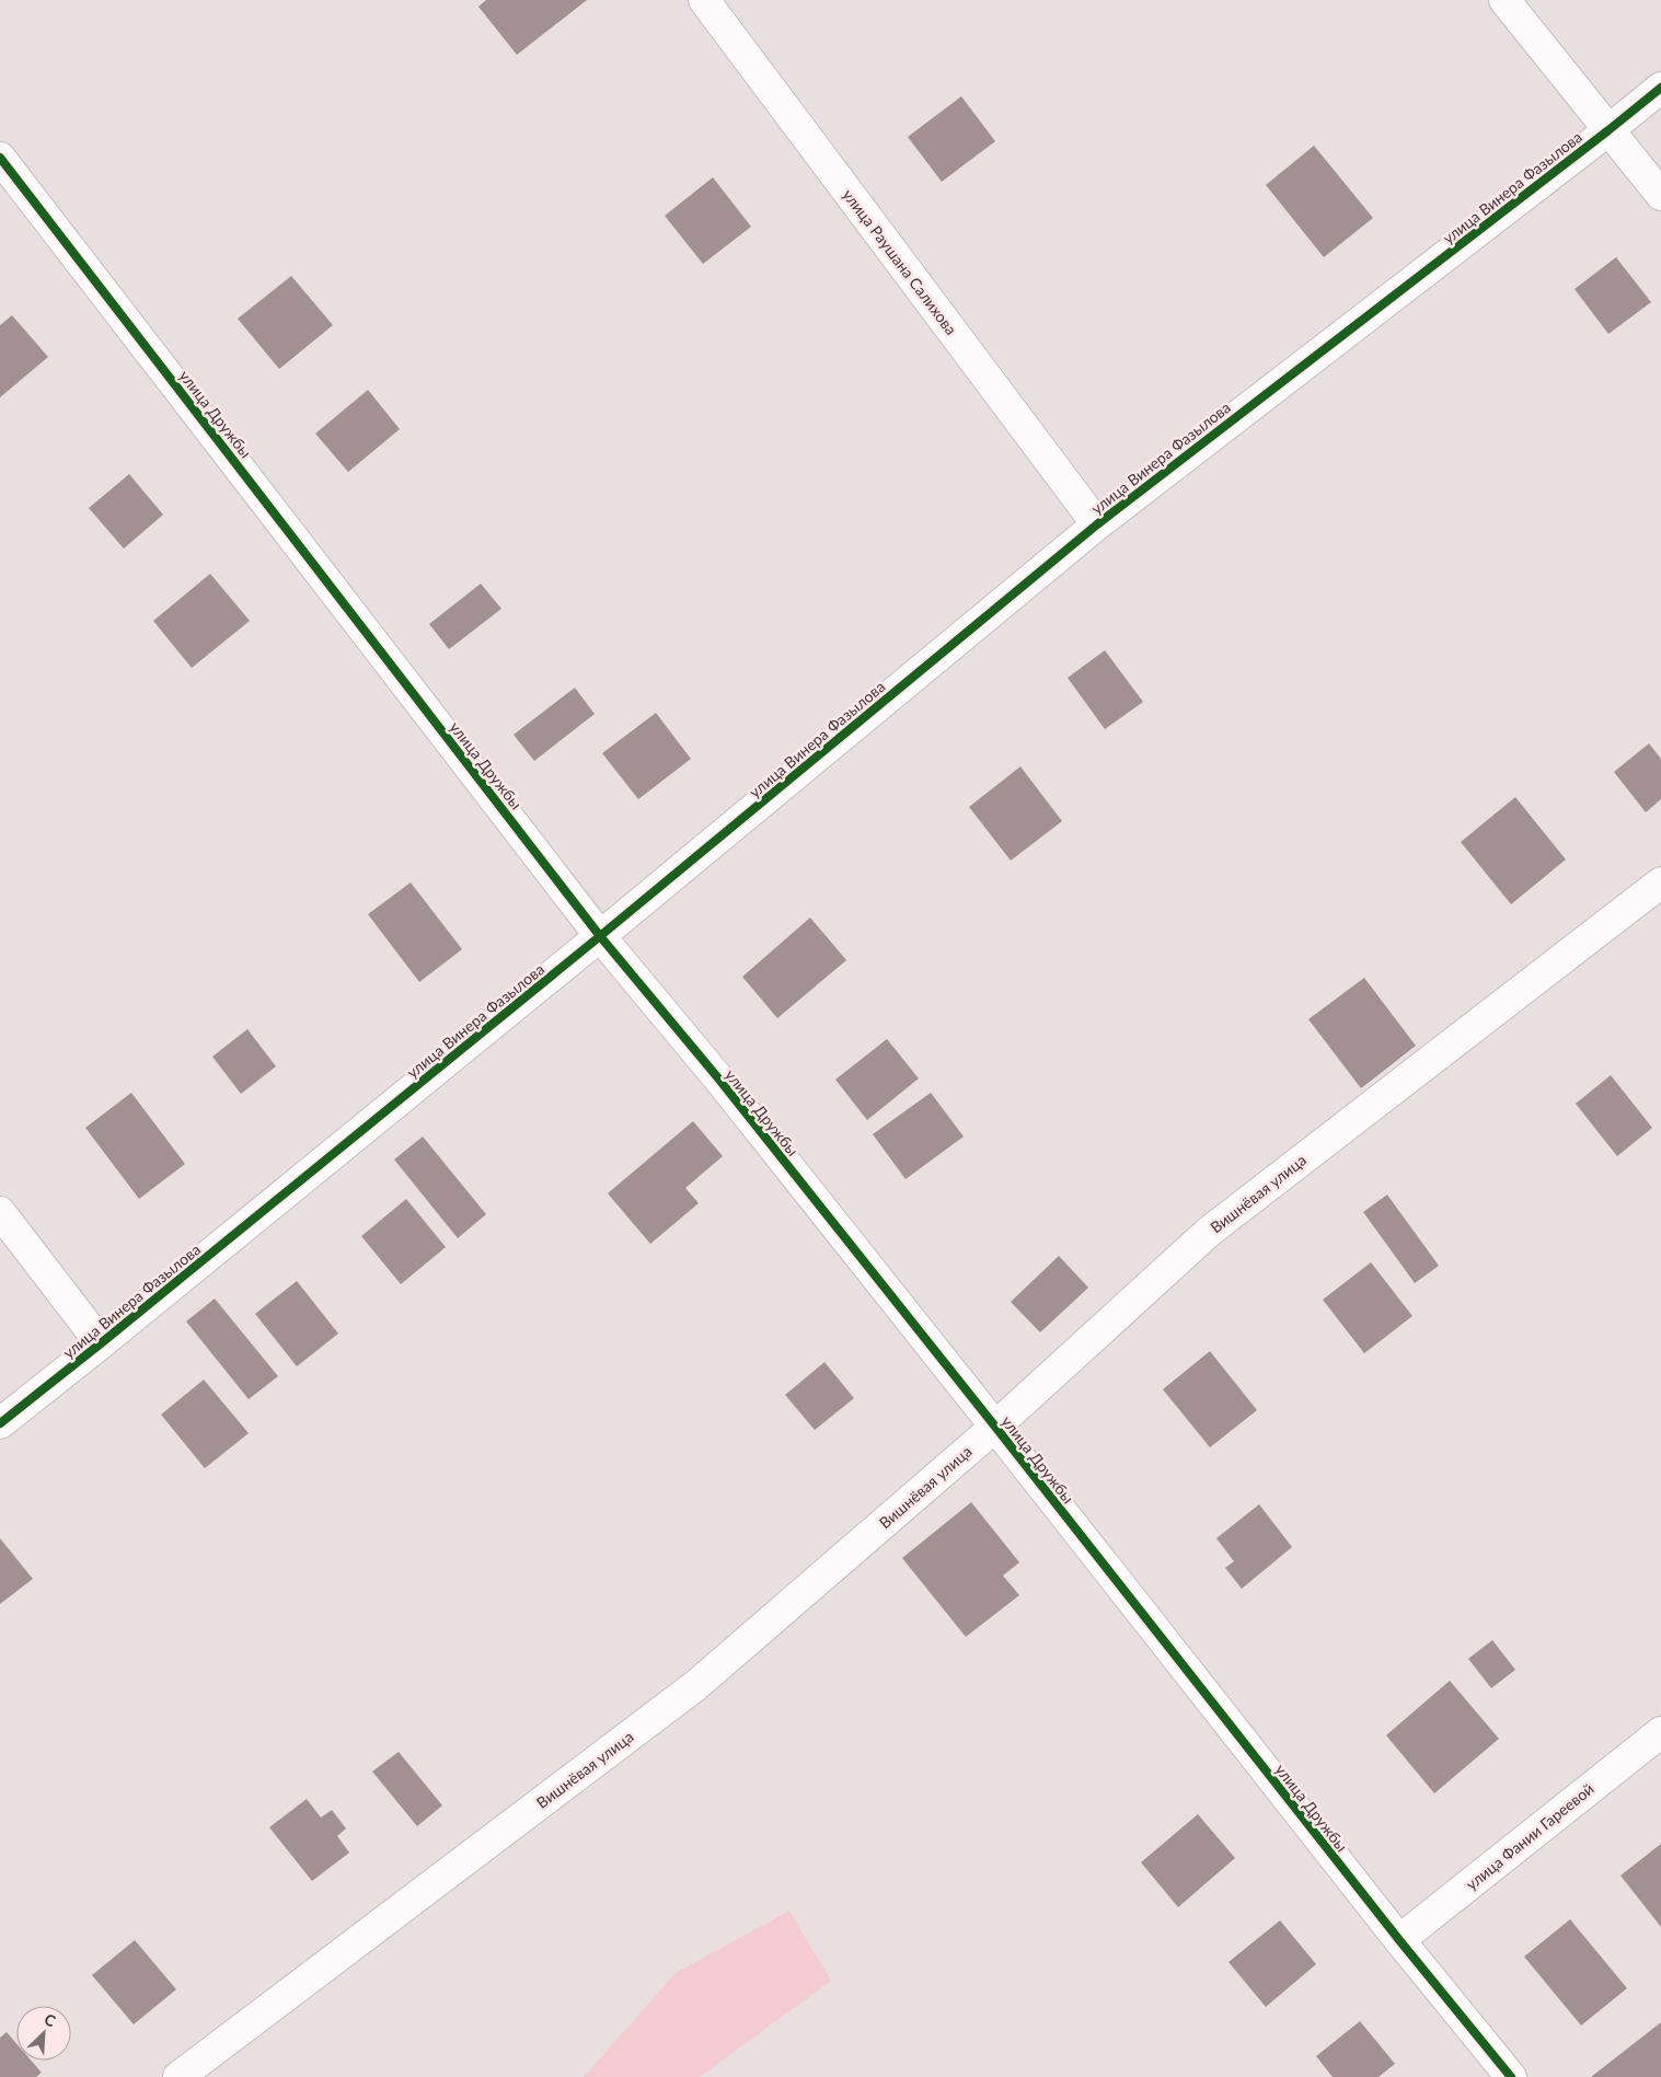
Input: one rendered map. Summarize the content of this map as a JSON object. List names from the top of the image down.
{
  "streets": {
    "street": [
      "улица Винера Фазылова",
      "улица Раушана Салихова",
      "улица Дружбы",
      "Вишнёвая улица",
      "улица Фании Гареевой"
    ]
  },
  "crossings": [
    ["улица Винера Фазылова", "улица Раушана Салихова"],
    ["улица Винера Фазылова", "улица Дружбы"],
    ["улица Дружбы", "Вишнёвая улица"],
    ["улица Дружбы", "улица Фании Гареевой"]
  ],
  "north": "top right"
}
